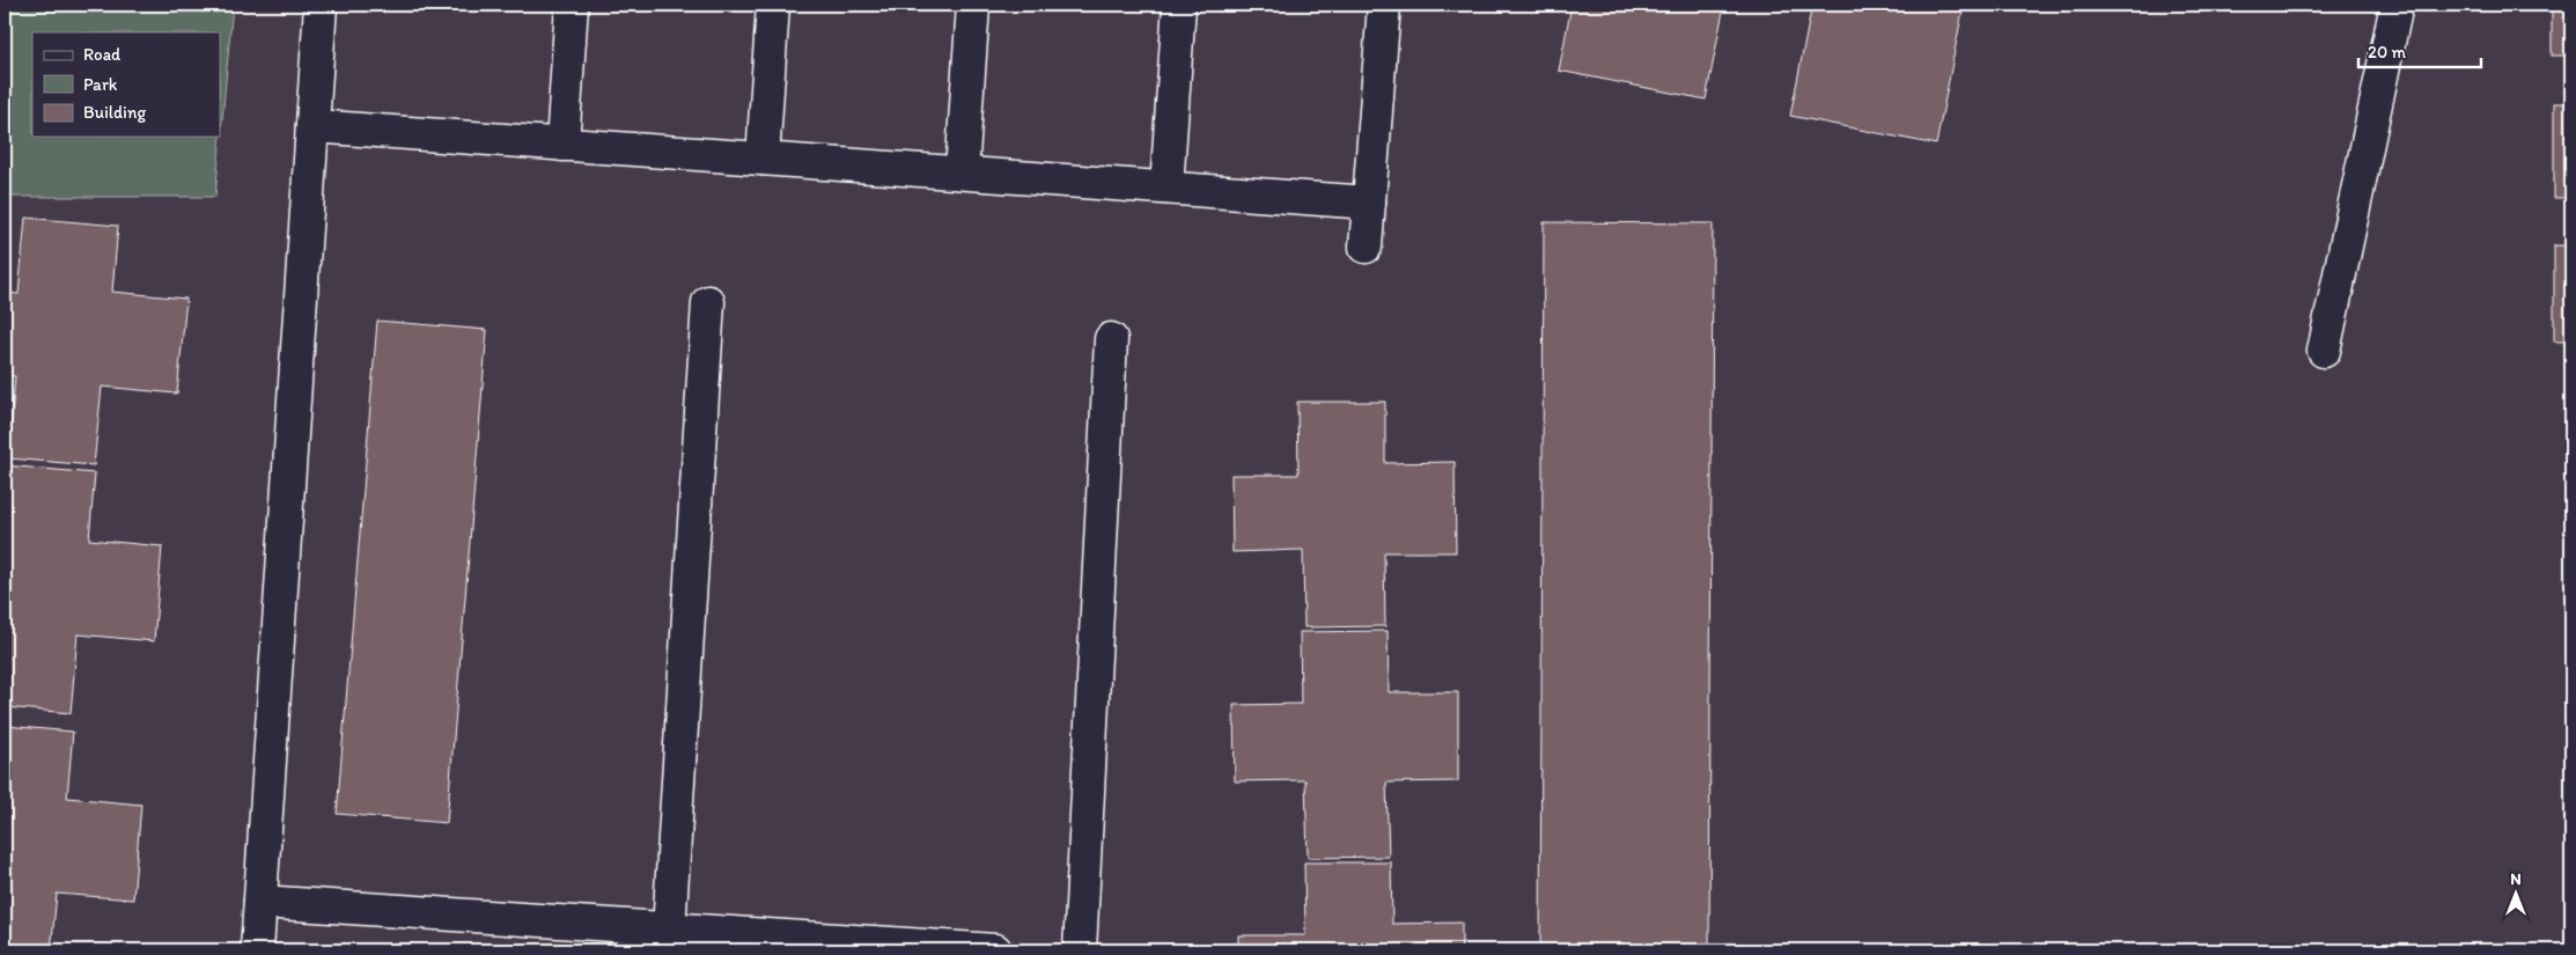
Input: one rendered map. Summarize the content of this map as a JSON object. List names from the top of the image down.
{
  "legend": ["Road", "Park", "Building"],
  "scale_bar": "20 m",
  "north": "top"
}
